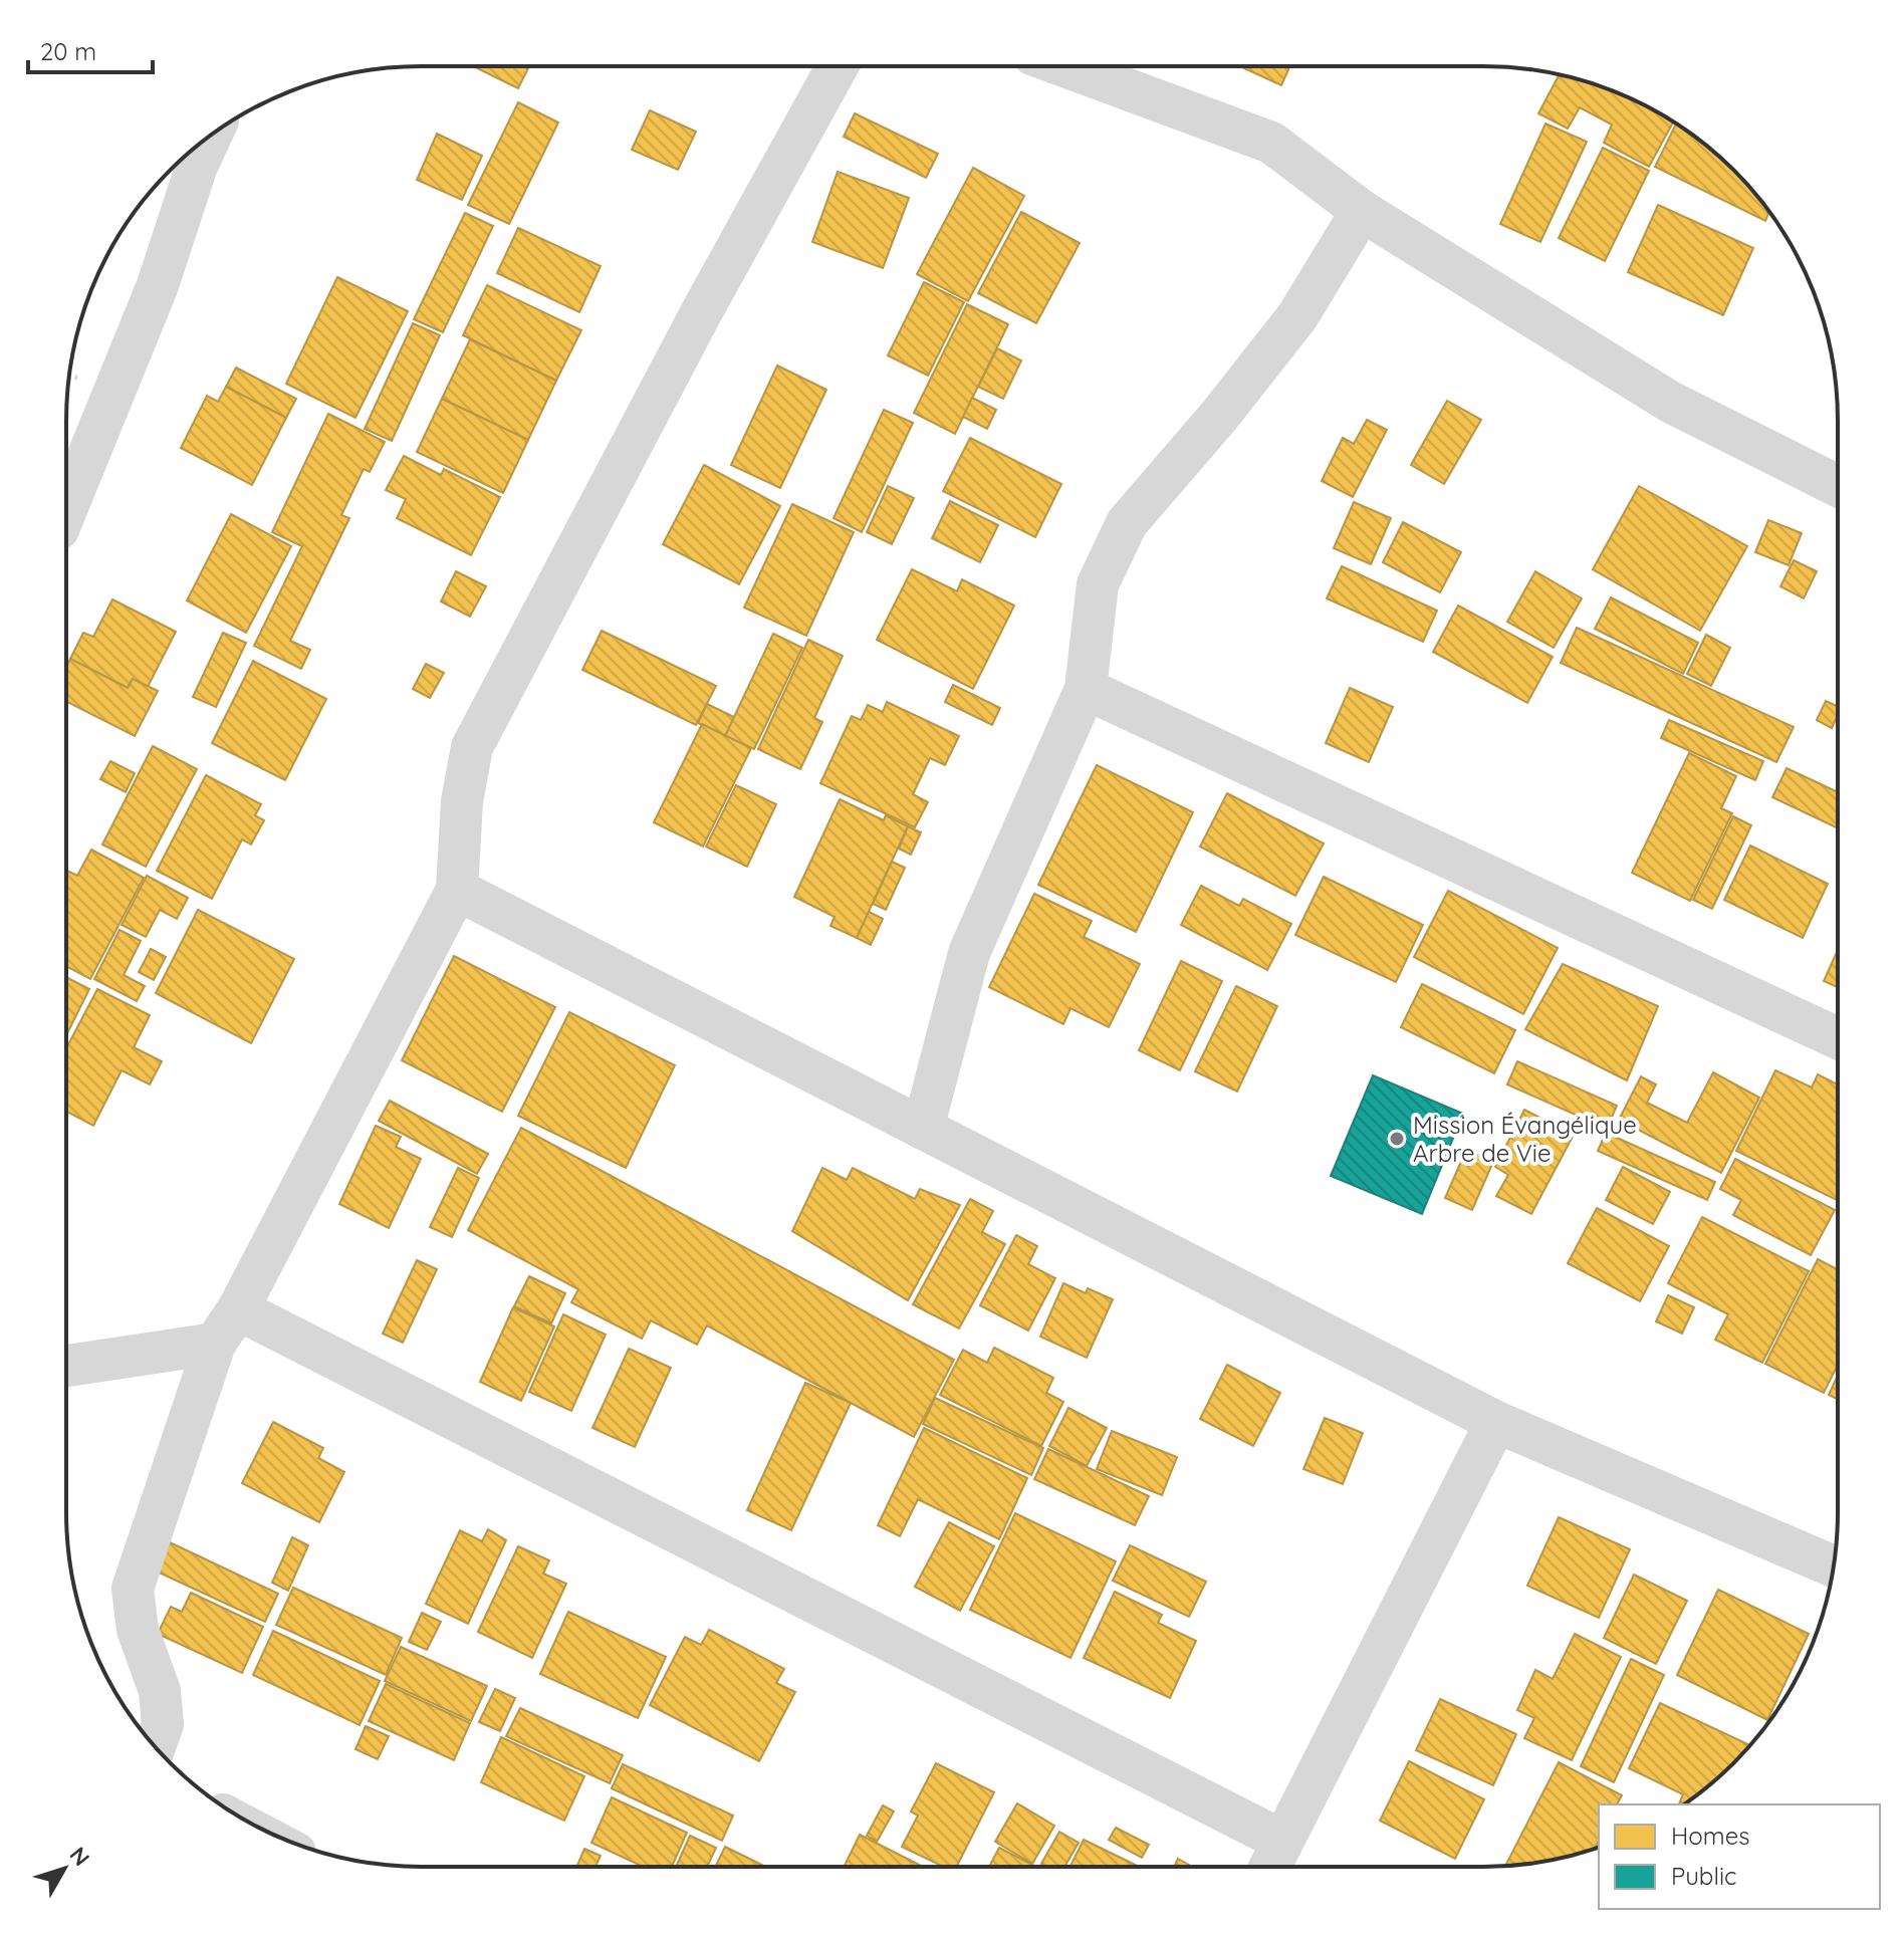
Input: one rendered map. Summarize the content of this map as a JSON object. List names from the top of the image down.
{
  "places": ["Mission Évangélique Arbre de Vie"],
  "legend": ["Homes", "Public"],
  "scale_bar": "20 m",
  "north": "top right"
}
